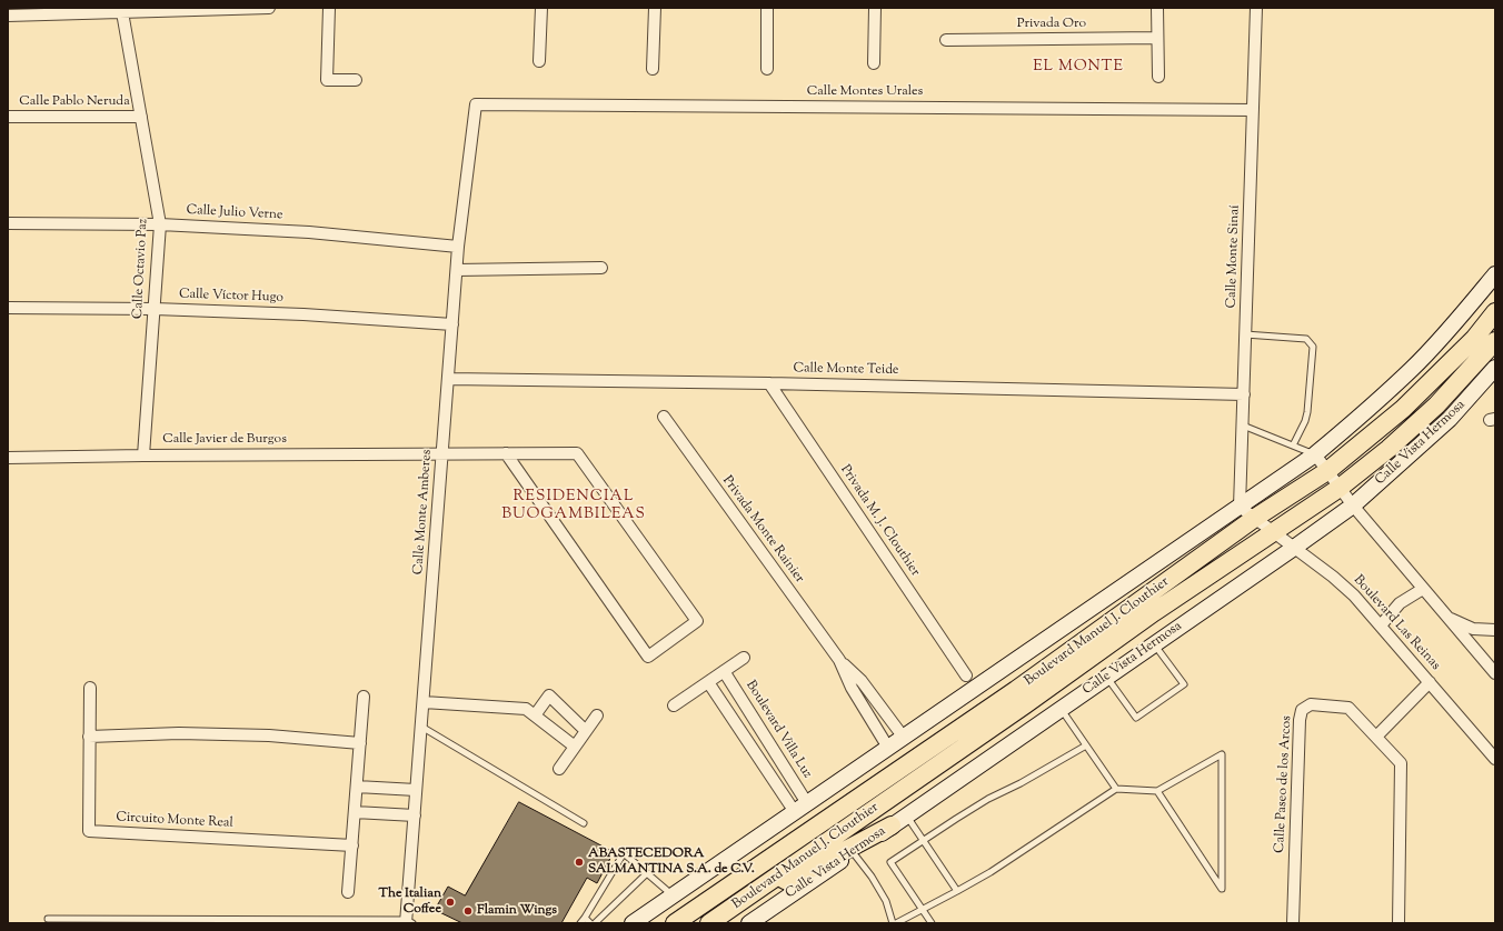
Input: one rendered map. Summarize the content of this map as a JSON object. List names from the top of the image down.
{
  "streets": {
    "main road": ["Boulevard Manuel J. Clouthier"],
    "street": [
      "Privada Oro",
      "Calle Montes Urales",
      "Calle Pablo Neruda",
      "Calle Julio Verne",
      "Calle Monte Sinaí",
      "Calle Octavio Paz",
      "Calle Víctor Hugo",
      "Calle Monte Teide",
      "Calle Javier de Burgos",
      "Calle Vista Hermosa",
      "Calle Monte Amberes",
      "Privada M. J. Clouthier",
      "Privada Monte Rainier",
      "Boulevard Las Reinas",
      "Boulevard Villa Luz",
      "Calle Paseo de los Arcos",
      "Circuito Monte Real"
    ]
  },
  "crossings": [
    ["Calle Montes Urales", "Calle Monte Sinaí"],
    ["Calle Montes Urales", "Calle Monte Amberes"],
    ["Calle Pablo Neruda", "Calle Octavio Paz"],
    ["Calle Julio Verne", "Calle Octavio Paz"],
    ["Calle Julio Verne", "Calle Monte Amberes"],
    ["Calle Monte Sinaí", "Calle Monte Teide"],
    ["Calle Monte Sinaí", "Boulevard Las Reinas"],
    ["Calle Octavio Paz", "Calle Víctor Hugo"],
    ["Calle Octavio Paz", "Calle Javier de Burgos"],
    ["Calle Víctor Hugo", "Calle Monte Amberes"],
    ["Calle Monte Teide", "Calle Monte Amberes"],
    ["Calle Monte Teide", "Privada M. J. Clouthier"],
    ["Calle Javier de Burgos", "Calle Monte Amberes"],
    ["Calle Vista Hermosa", "Boulevard Las Reinas"],
    ["Boulevard Las Reinas", "Boulevard Manuel J. Clouthier"]
  ],
  "districts": ["EL MONTE", "RESIDENCIAL BUOGAMBILEAS"],
  "places": ["ABASTECEDORA SALMANTINA S.A. de C.V.", "The Italian Coffee", "Flamin Wings"]
}
